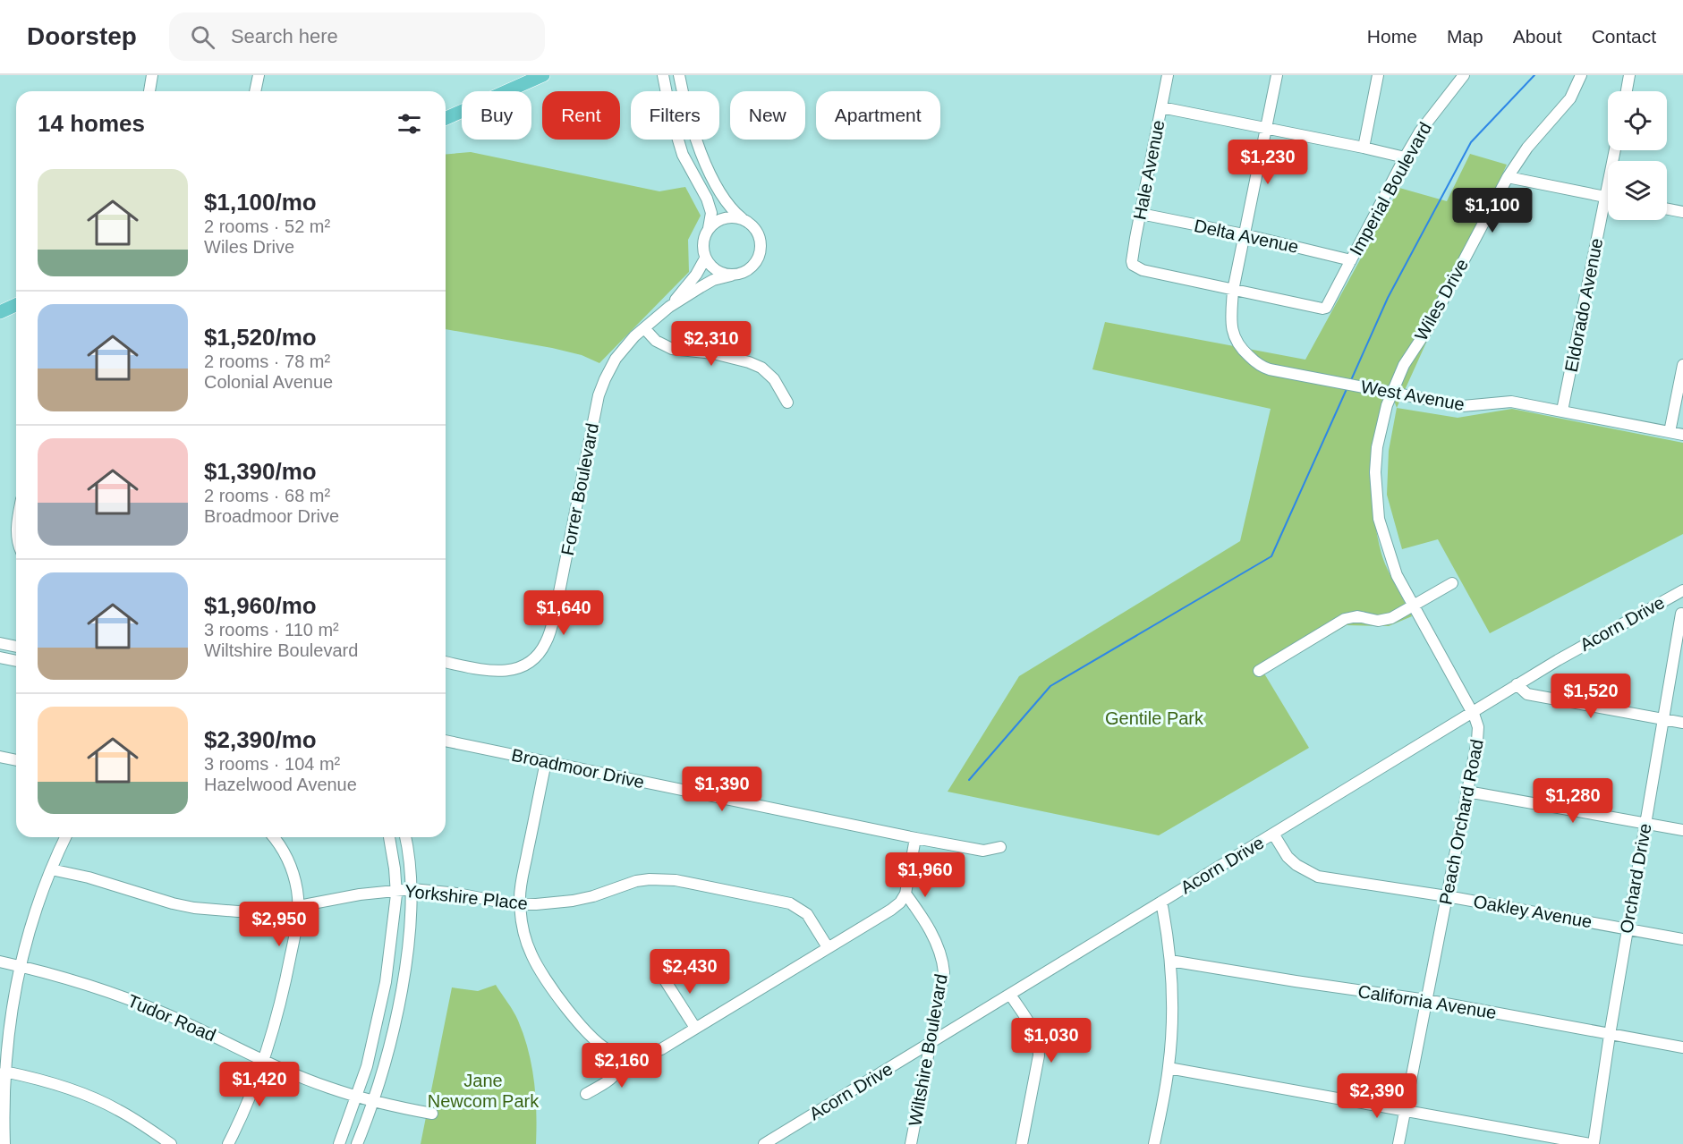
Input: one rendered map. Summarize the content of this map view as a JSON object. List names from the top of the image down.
{
  "streets": {
    "street": [
      "Hale Avenue",
      "Imperial Boulevard",
      "Delta Avenue",
      "Wiles Drive",
      "Eldorado Avenue",
      "West Avenue",
      "Forrer Boulevard",
      "Acorn Drive",
      "Broadmoor Drive",
      "Peach Orchard Road",
      "Orchard Drive",
      "Yorkshire Place",
      "Oakley Avenue",
      "California Avenue",
      "Tudor Road",
      "Wiltshire Boulevard"
    ]
  },
  "crossings": [
    ["Hale Avenue", "Imperial Boulevard"],
    ["Hale Avenue", "Delta Avenue"],
    ["Hale Avenue", "West Avenue"],
    ["Imperial Boulevard", "Delta Avenue"],
    ["Imperial Boulevard", "West Avenue"],
    ["Delta Avenue", "West Avenue"],
    ["Wiles Drive", "West Avenue"],
    ["Wiles Drive", "Peach Orchard Road"],
    ["Eldorado Avenue", "West Avenue"],
    ["West Avenue", "Peach Orchard Road"],
    ["Acorn Drive", "Peach Orchard Road"],
    ["Acorn Drive", "Oakley Avenue"],
    ["Acorn Drive", "Wiltshire Boulevard"],
    ["Peach Orchard Road", "Oakley Avenue"],
    ["Peach Orchard Road", "California Avenue"],
    ["Orchard Drive", "Oakley Avenue"],
    ["Orchard Drive", "California Avenue"]
  ],
  "parks": ["Gentile Park", "Jane Newcom Park"],
  "page": {
    "header": "Doorstep",
    "search": "Search here",
    "nav": [
      "Home",
      "Map",
      "About",
      "Contact"
    ],
    "chip": [
      "Buy",
      "Rent",
      "Filters",
      "New",
      "Apartment"
    ],
    "heading": "14 homes",
    "price": [
      "$1,230",
      "$1,100",
      "$2,310",
      "$1,640",
      "$1,520",
      "$1,390",
      "$1,280",
      "$1,960",
      "$2,950",
      "$2,430",
      "$1,030",
      "$2,160",
      "$1,420",
      "$2,390"
    ],
    "list": [
      {
        "name": "$1,100/mo",
        "note": "2 rooms · 52 m² · Wiles Drive"
      },
      {
        "name": "$1,520/mo",
        "note": "2 rooms · 78 m² · Colonial Avenue"
      },
      {
        "name": "$1,390/mo",
        "note": "2 rooms · 68 m² · Broadmoor Drive"
      },
      {
        "name": "$1,960/mo",
        "note": "3 rooms · 110 m² · Wiltshire Boulevard"
      },
      {
        "name": "$2,390/mo",
        "note": "3 rooms · 104 m² · Hazelwood Avenue"
      }
    ]
  }
}
